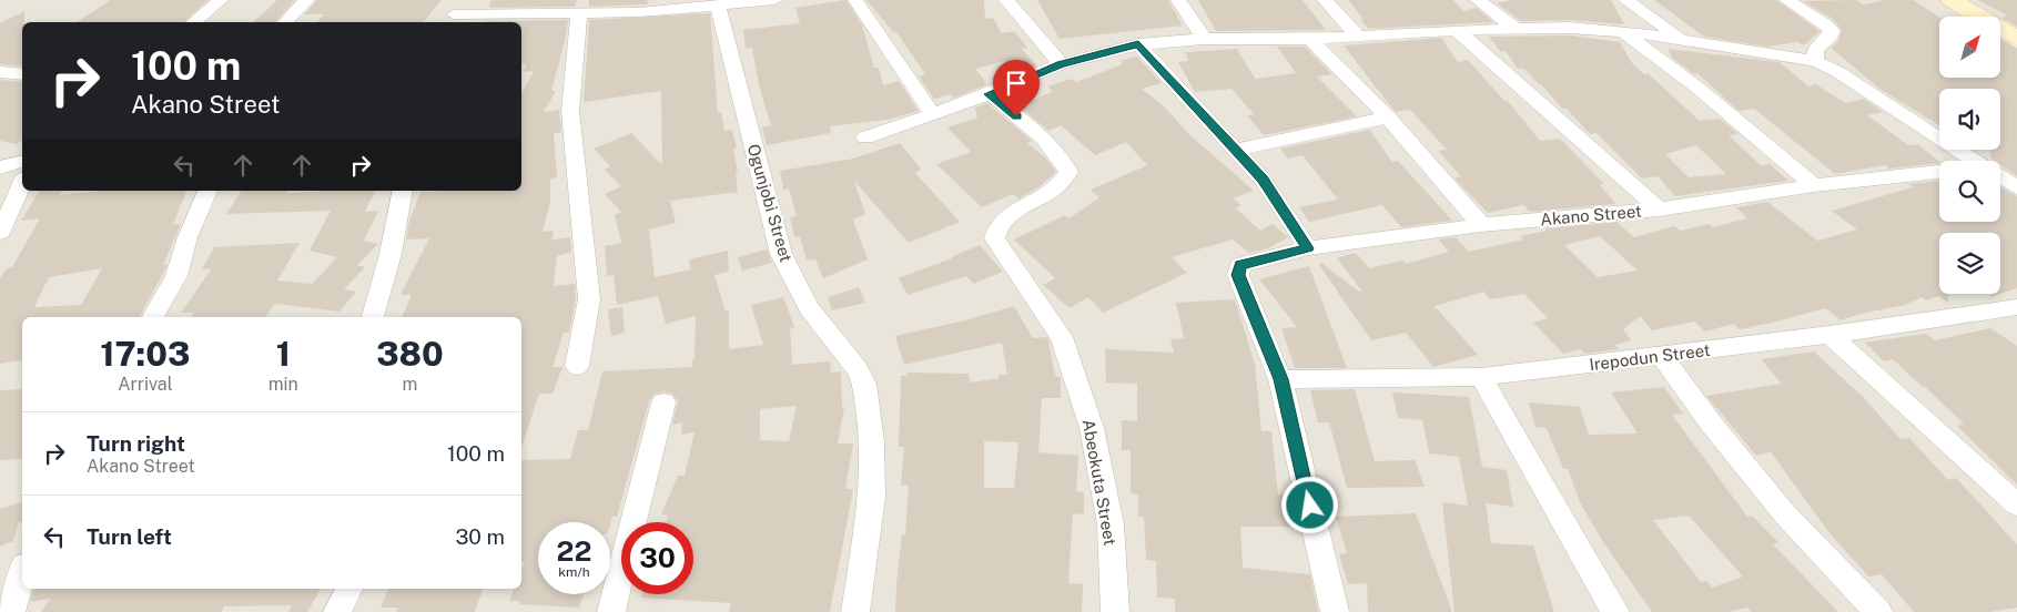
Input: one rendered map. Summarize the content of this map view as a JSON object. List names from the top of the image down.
{
  "streets": {
    "street": [
      "Ogunjobi Street",
      "Akano Street",
      "Irepodun Street",
      "Abeokuta Street"
    ]
  },
  "crossings": [
    ["Akano Street", "Irepodun Street"]
  ],
  "north": "top right",
  "page": {
    "turn": ["100 m", "Akano Street"],
    "eta": [
      "17:03",
      "Arrival",
      "1",
      "min",
      "380",
      "m"
    ],
    "list": [
      {
        "name": "Turn right",
        "note": "Akano Street",
        "value": "100 m"
      },
      {
        "name": "Turn left",
        "value": "30 m"
      }
    ],
    "speed": "22 km/h",
    "limit": "30"
  }
}
